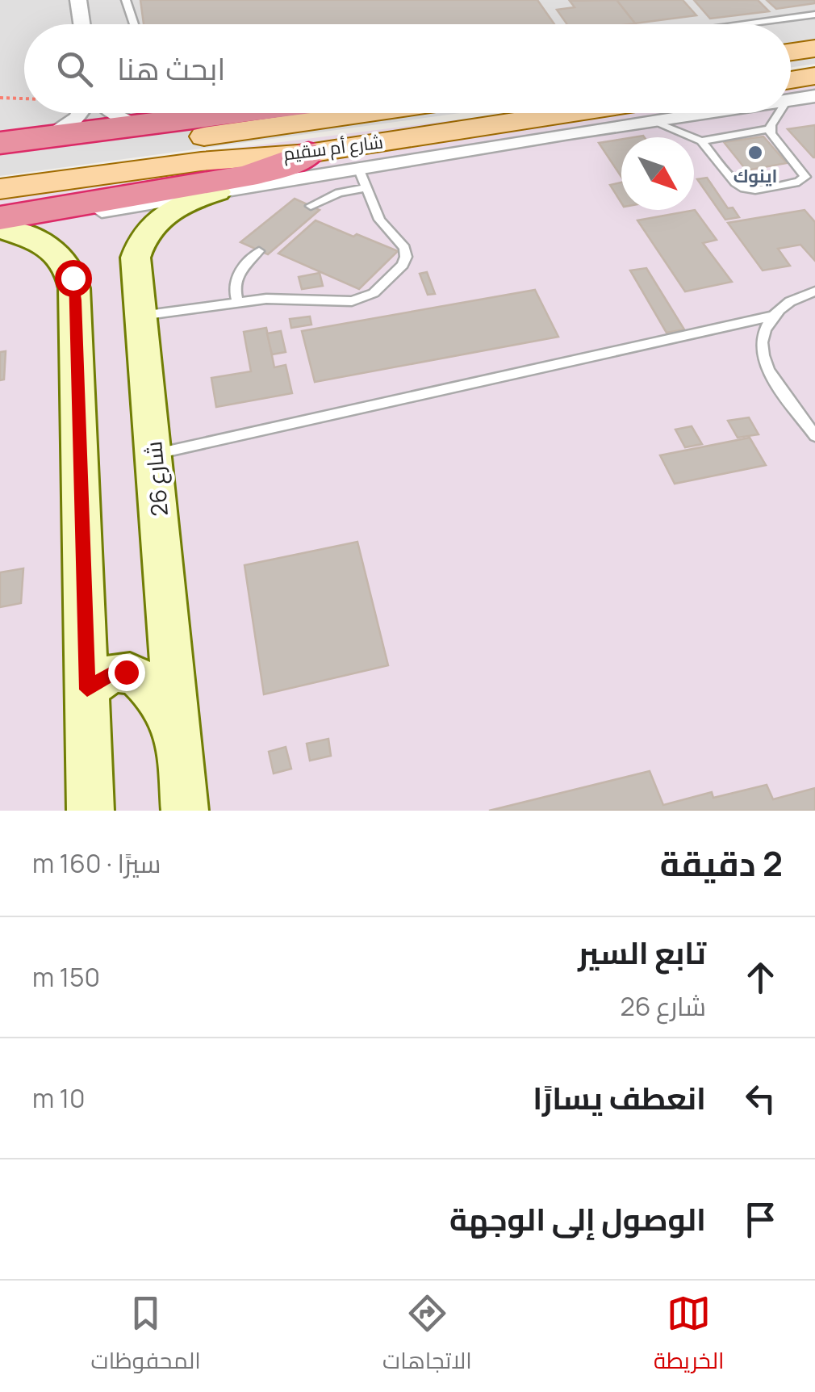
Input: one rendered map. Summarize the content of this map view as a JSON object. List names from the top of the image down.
{
  "streets": {
    "main road": ["شارع أم سقيم", "شارع 26"]
  },
  "places": ["اينوك"],
  "north": "bottom right",
  "page": {
    "search": "ابحث هنا",
    "heading": ["2 دقيقة", "سيرًا · 160 m"],
    "list": [
      ["تابع السير", "شارع 26", "150 m"],
      ["انعطف يسارًا", "10 m"],
      "الوصول إلى الوجهة"
    ],
    "nav": ["الخريطة", "الاتجاهات", "المحفوظات"]
  }
}
